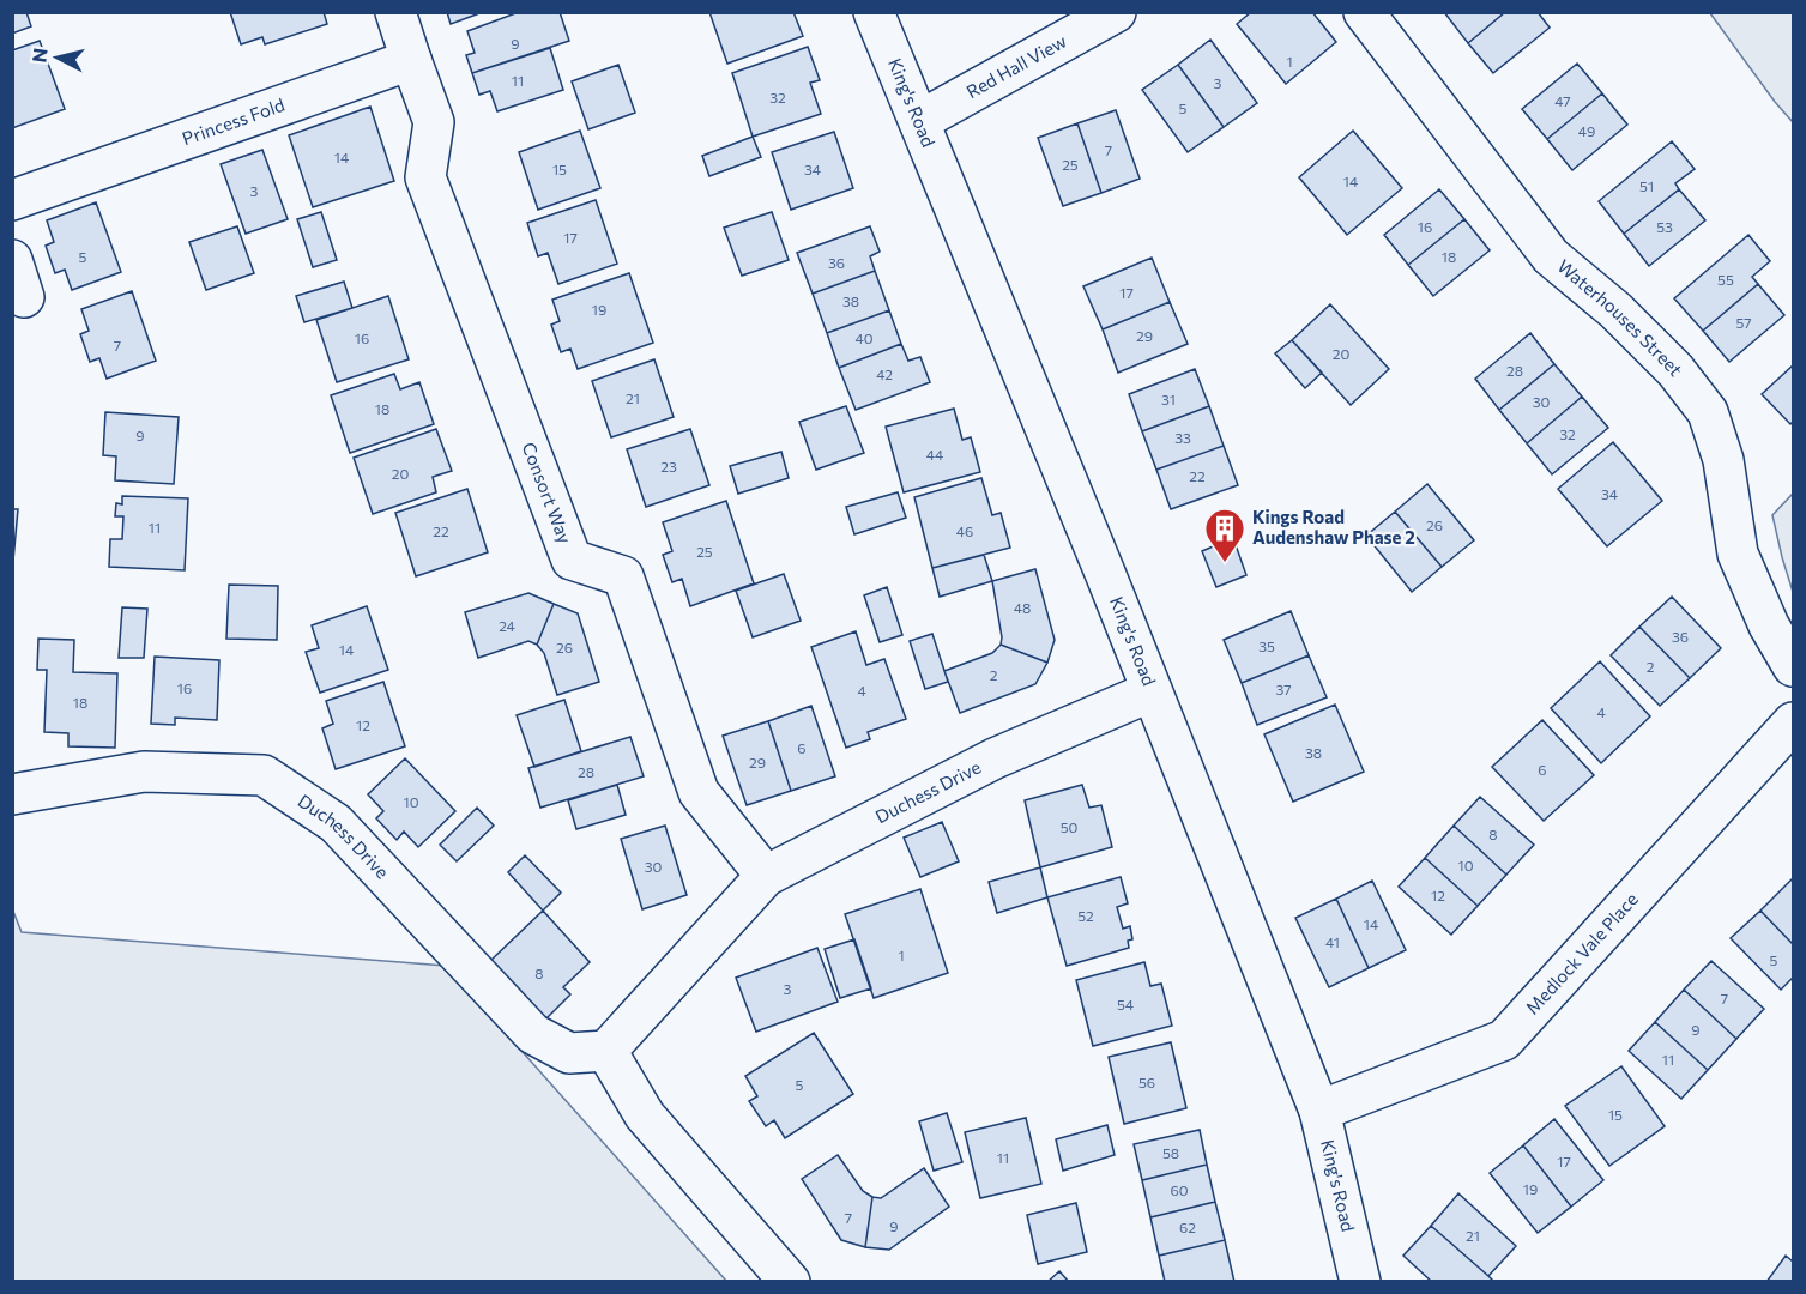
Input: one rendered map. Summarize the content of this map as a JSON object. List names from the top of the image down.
{
  "streets": {
    "street": [
      "Red Hall View",
      "King's Road",
      "Princess Fold",
      "Waterhouses Street",
      "Consort Way",
      "Duchess Drive",
      "Medlock Vale Place"
    ]
  },
  "crossings": [
    ["Red Hall View", "King's Road"],
    ["King's Road", "Duchess Drive"],
    ["King's Road", "Medlock Vale Place"],
    ["Princess Fold", "Consort Way"],
    ["Consort Way", "Duchess Drive"]
  ],
  "places": {
    "building": ["Kings Road Audenshaw Phase 2"]
  },
  "house_numbers": [
    "9",
    "1",
    "11",
    "3",
    "32",
    "47",
    "5",
    "49",
    "7",
    "14",
    "25",
    "15",
    "34",
    "14",
    "51",
    "3",
    "16",
    "53",
    "17",
    "5",
    "18",
    "36",
    "55",
    "17",
    "38",
    "19",
    "57",
    "29",
    "16",
    "40",
    "7",
    "20",
    "28",
    "42",
    "21",
    "31",
    "30",
    "18",
    "32",
    "9",
    "33",
    "44",
    "23",
    "20",
    "22",
    "34",
    "26",
    "11",
    "22",
    "46",
    "25",
    "48",
    "24",
    "36",
    "35",
    "26",
    "14",
    "2",
    "2",
    "16",
    "37",
    "4",
    "18",
    "4",
    "12",
    "6",
    "38",
    "29",
    "6",
    "28",
    "10",
    "50",
    "8",
    "10",
    "30",
    "12",
    "52",
    "14",
    "41",
    "1",
    "5",
    "8",
    "3",
    "7",
    "54",
    "9",
    "11",
    "56",
    "5",
    "15",
    "58",
    "11",
    "17",
    "19",
    "60",
    "7",
    "9",
    "62",
    "21"
  ],
  "north": "left"
}
